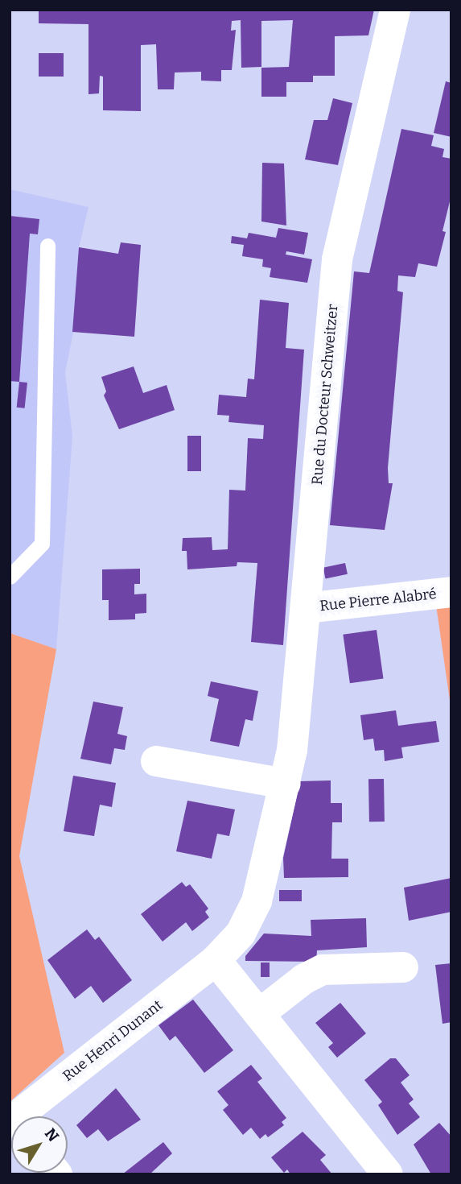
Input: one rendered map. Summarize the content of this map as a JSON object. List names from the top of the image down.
{
  "streets": {
    "street": ["Rue du Docteur Schweitzer", "Rue Pierre Alabré", "Rue Henri Dunant"]
  },
  "crossings": [
    ["Rue du Docteur Schweitzer", "Rue Pierre Alabré"],
    ["Rue du Docteur Schweitzer", "Rue Henri Dunant"]
  ],
  "north": "top right"
}
